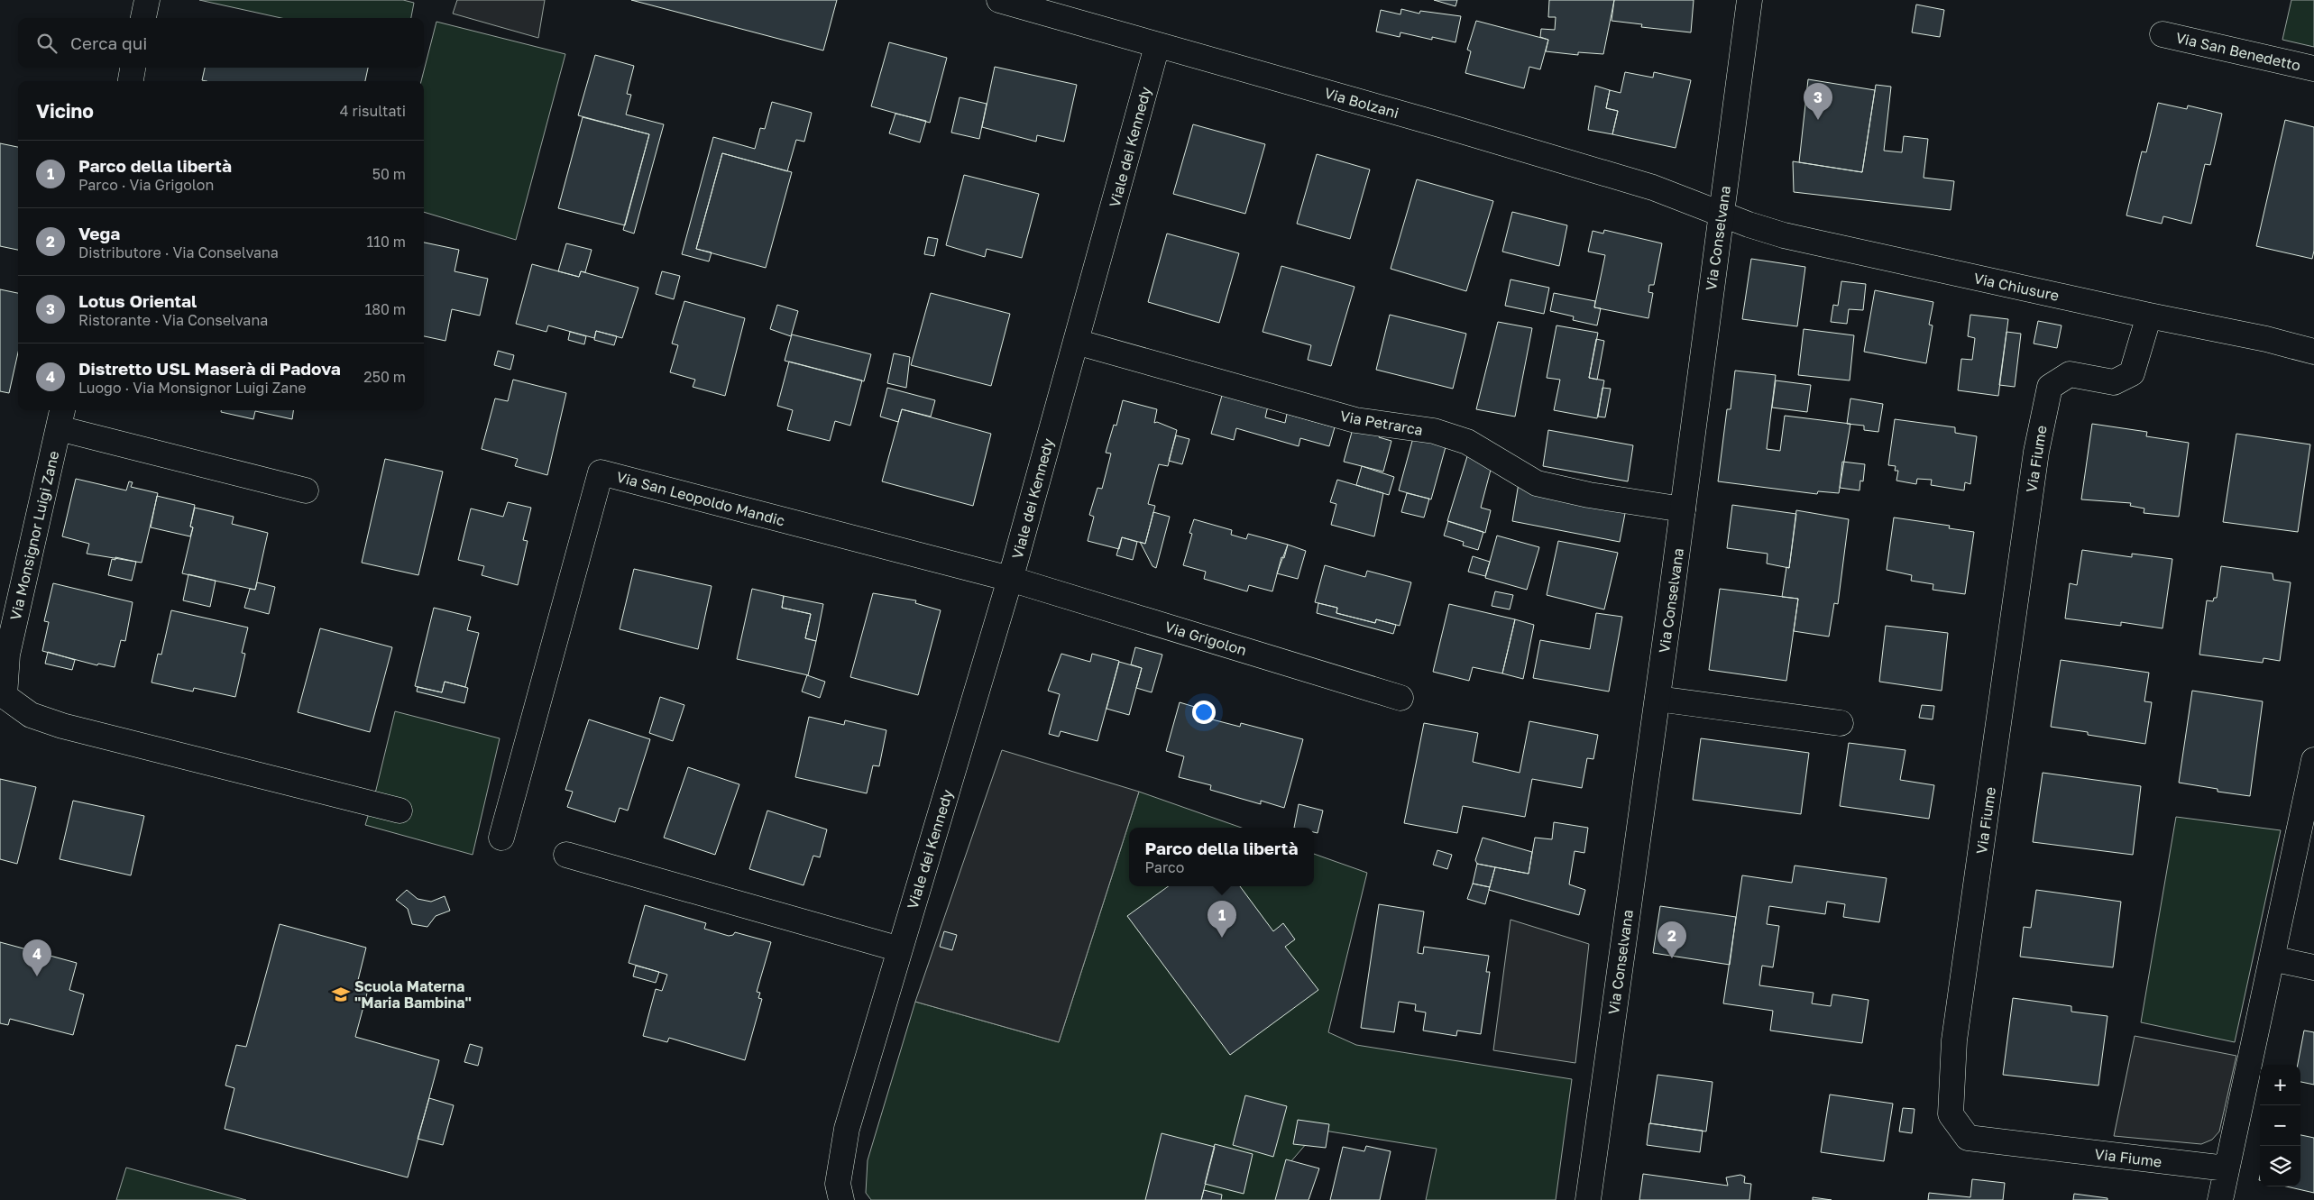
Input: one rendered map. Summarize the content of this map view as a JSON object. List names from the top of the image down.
{
  "streets": {
    "street": [
      "Via San Benedetto",
      "Via Bolzani",
      "Viale dei Kennedy",
      "Via Conselvana",
      "Via Chiusure",
      "Via Petrarca",
      "Via Fiume",
      "Via San Leopoldo Mandic",
      "Via Monsignor Luigi Zane",
      "Via Grigolon"
    ]
  },
  "crossings": [
    ["Via Bolzani", "Viale dei Kennedy"],
    ["Via Bolzani", "Via Conselvana"],
    ["Via Bolzani", "Via Chiusure"],
    ["Viale dei Kennedy", "Via Petrarca"],
    ["Viale dei Kennedy", "Via San Leopoldo Mandic"],
    ["Viale dei Kennedy", "Via Grigolon"],
    ["Via Conselvana", "Via Chiusure"],
    ["Via Conselvana", "Via Petrarca"],
    ["Via Chiusure", "Via Fiume"],
    ["Via San Leopoldo Mandic", "Via Grigolon"]
  ],
  "places": {
    "school or university": ["Scuola Materna \"Maria Bambina\""]
  },
  "page": {
    "search": "Cerca qui",
    "heading": ["Vicino", "4 risultati"],
    "pins": [
      "3",
      "1",
      "2",
      "4"
    ],
    "list": [
      {
        "mark": "1",
        "name": "Parco della libertà",
        "note": "Parco · Via Grigolon",
        "value": "50 m"
      },
      {
        "mark": "2",
        "name": "Vega",
        "note": "Distributore · Via Conselvana",
        "value": "110 m"
      },
      {
        "mark": "3",
        "name": "Lotus Oriental",
        "note": "Ristorante · Via Conselvana",
        "value": "180 m"
      },
      {
        "mark": "4",
        "name": "Distretto USL Maserà di Padova",
        "note": "Luogo · Via Monsignor Luigi Zane",
        "value": "250 m"
      }
    ],
    "popup": ["Parco della libertà", "Parco"],
    "map_buttons": ["+", "−"]
  }
}
